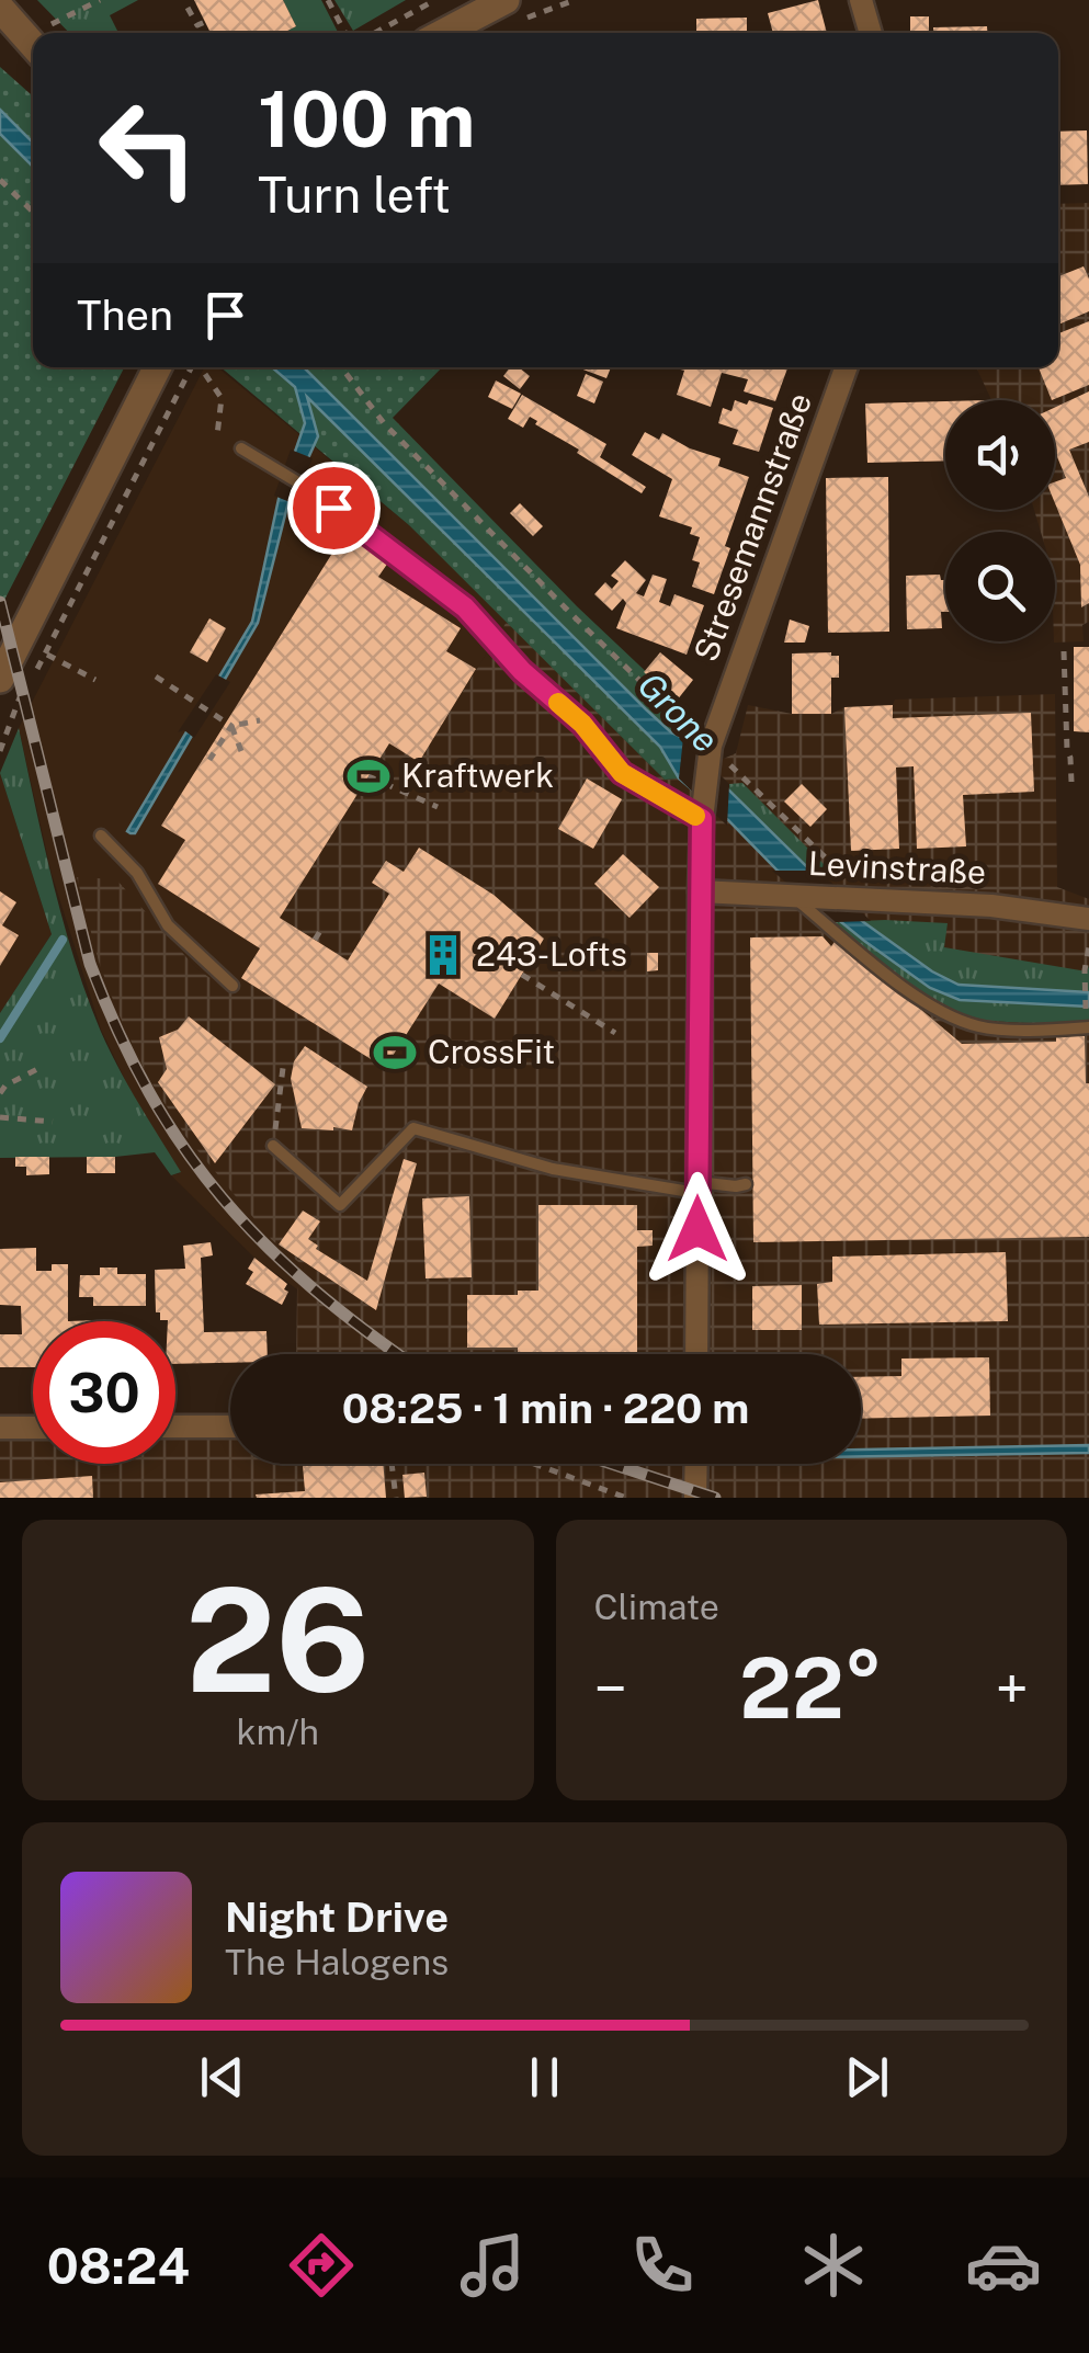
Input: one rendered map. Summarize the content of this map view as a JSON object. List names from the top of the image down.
{
  "streets": {
    "street": ["Stresemannstraße", "Levinstraße"]
  },
  "crossings": [
    ["Stresemannstraße", "Levinstraße"]
  ],
  "water": ["Grone"],
  "places": {
    "sports": ["Kraftwerk", "CrossFit"],
    "building": ["243-Lofts"]
  },
  "page": {
    "turn": ["100 m", "Turn left"],
    "then": "Then",
    "limit": "30",
    "trip": "08:25 · 1 min · 220 m",
    "tile": [
      ["26", "km/h"],
      "Climate"
    ],
    "heat": ["−", "22°", "+"],
    "song": ["Night Drive", "The Halogens"],
    "tabs": "08:24"
  }
}
